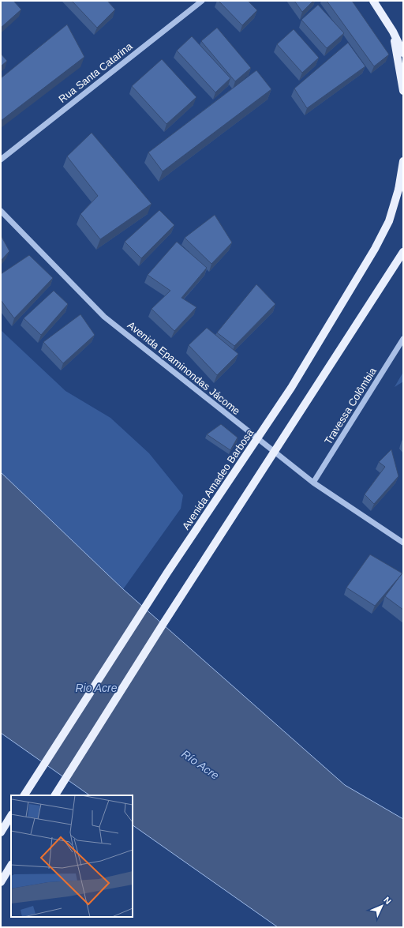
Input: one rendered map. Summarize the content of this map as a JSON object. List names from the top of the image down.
{
  "streets": {
    "main road": ["Avenida Amadeo Barbosa"],
    "street": ["Rua Santa Catarina", "Avenida Epaminondas Jácome", "Travessa Colômbia"]
  },
  "crossings": [
    ["Avenida Epaminondas Jácome", "Travessa Colômbia"]
  ],
  "water": ["Rio Acre", "Río Acre"],
  "north": "top right"
}
